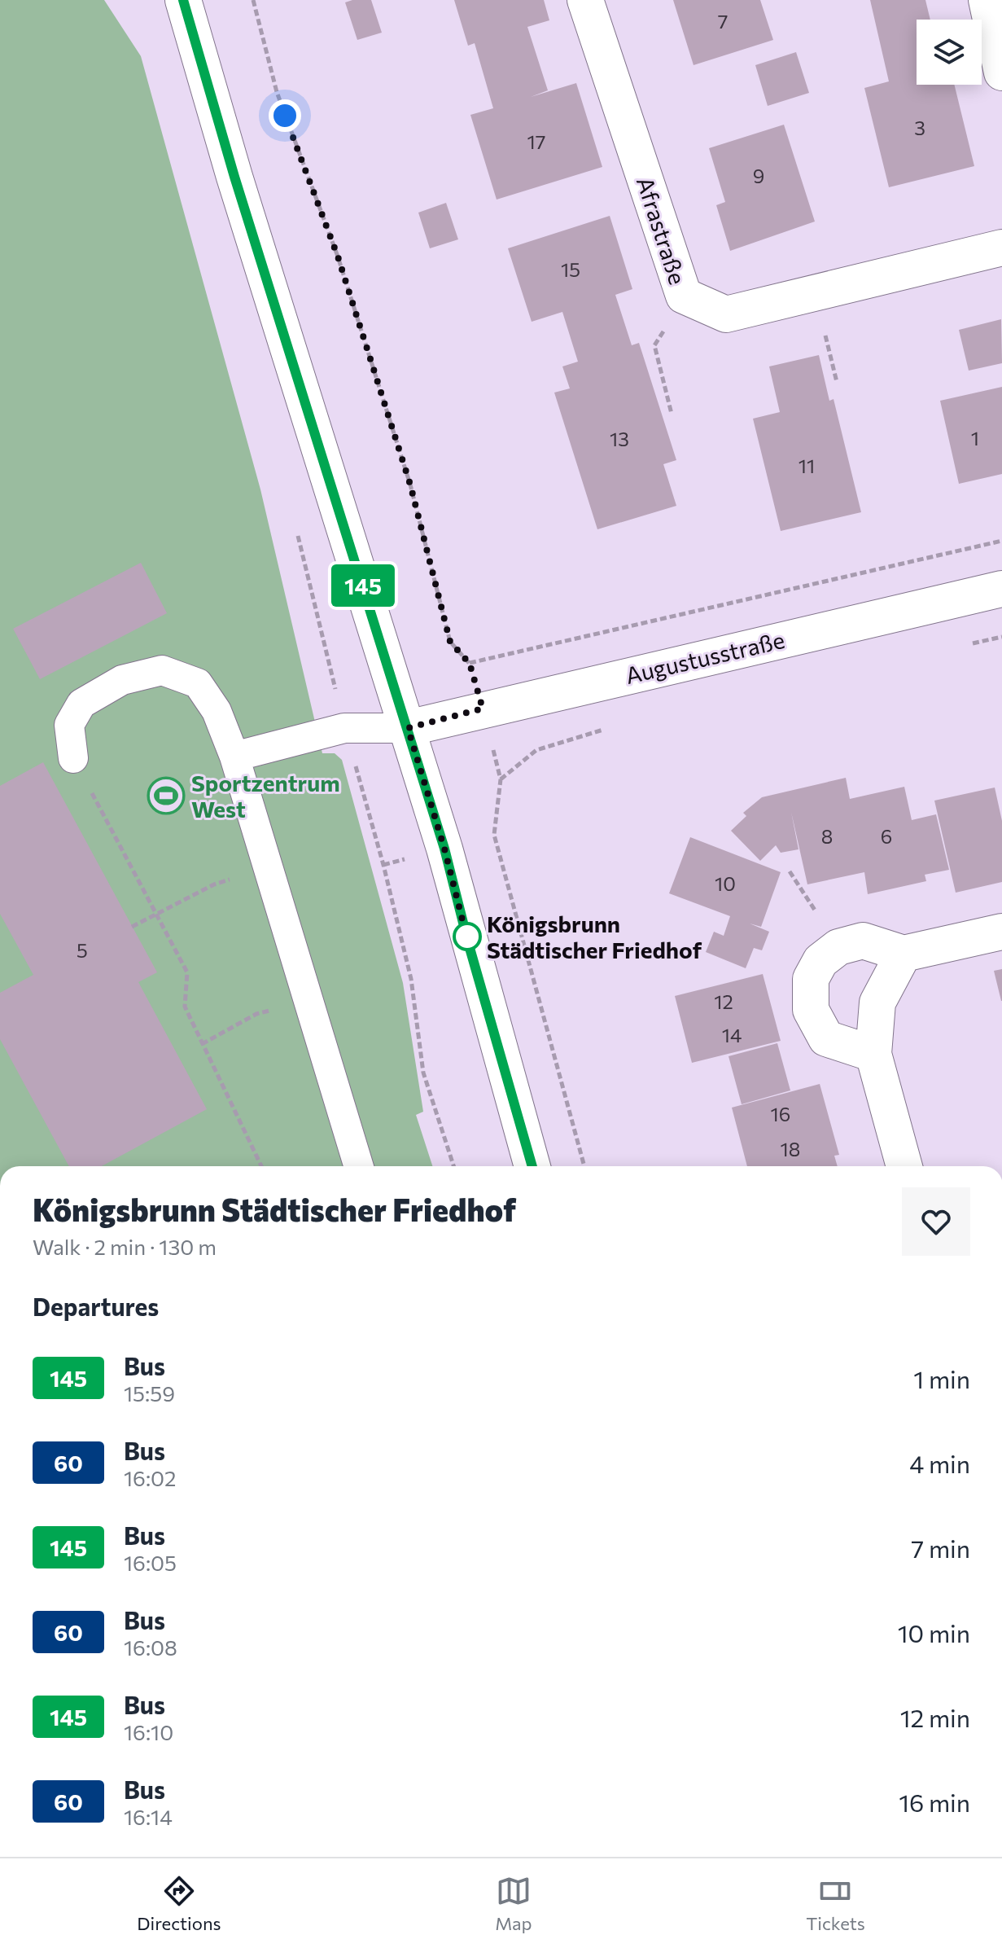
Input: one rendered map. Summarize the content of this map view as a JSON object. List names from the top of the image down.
{
  "streets": {
    "street": ["Afrastraße", "Augustusstraße"]
  },
  "places": {
    "sports": ["Sportzentrum West"],
    "other": ["Königsbrunn Städtischer Friedhof"]
  },
  "lines": ["bus line 145"],
  "house_numbers": [
    "7",
    "3",
    "17",
    "9",
    "15",
    "1",
    "13",
    "11",
    "8",
    "6",
    "10",
    "5",
    "12",
    "14",
    "16",
    "18"
  ],
  "page": {
    "on_map": "145",
    "heading": [
      ["Königsbrunn Städtischer Friedhof", "Walk · 2 min · 130 m"],
      "Departures"
    ],
    "list": [
      {
        "mark": "145",
        "name": "Bus",
        "note": "15:59",
        "value": "1 min"
      },
      {
        "mark": "60",
        "name": "Bus",
        "note": "16:02",
        "value": "4 min"
      },
      {
        "mark": "145",
        "name": "Bus",
        "note": "16:05",
        "value": "7 min"
      },
      {
        "mark": "60",
        "name": "Bus",
        "note": "16:08",
        "value": "10 min"
      },
      {
        "mark": "145",
        "name": "Bus",
        "note": "16:10",
        "value": "12 min"
      },
      {
        "mark": "60",
        "name": "Bus",
        "note": "16:14",
        "value": "16 min"
      }
    ],
    "tabs": ["Directions", "Map", "Tickets"]
  }
}
